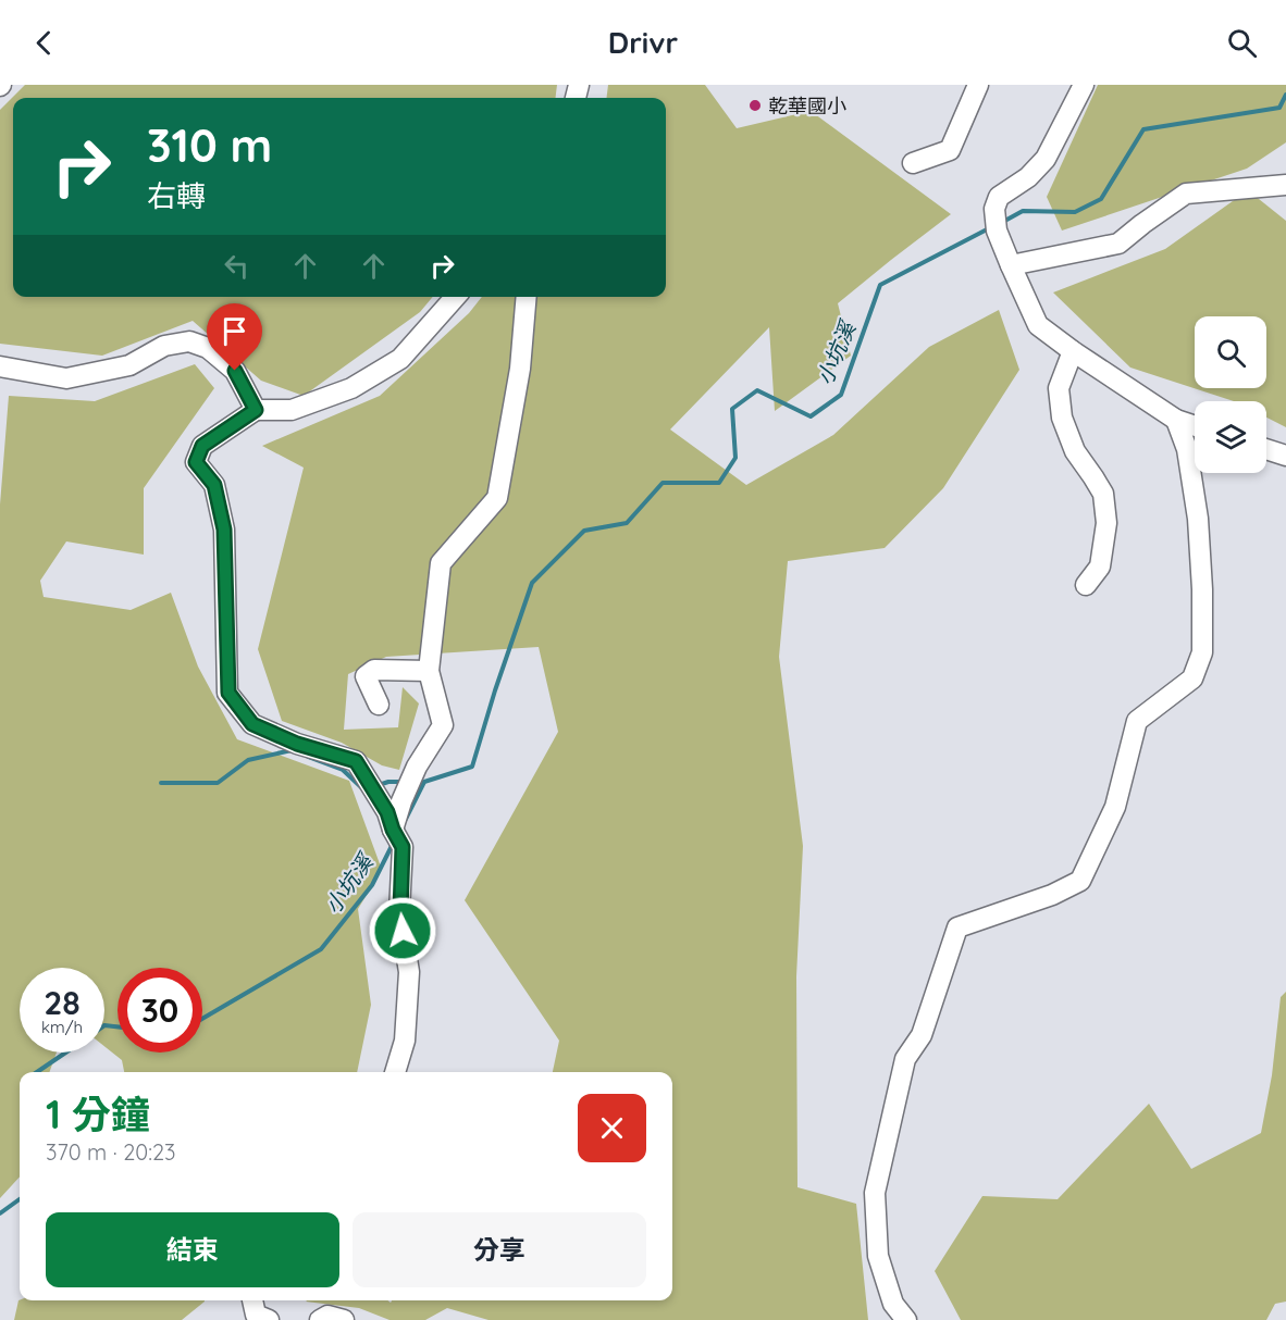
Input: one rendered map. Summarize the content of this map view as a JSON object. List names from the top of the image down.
{
  "water": ["小坑溪"],
  "places": ["乾華國小"],
  "page": {
    "header": "Drivr",
    "turn": ["310 m", "右轉"],
    "speed": "28 km/h",
    "limit": "30",
    "heading": ["1 分鐘", "370 m · 20:23"],
    "buttons": ["結束", "分享"]
  }
}
